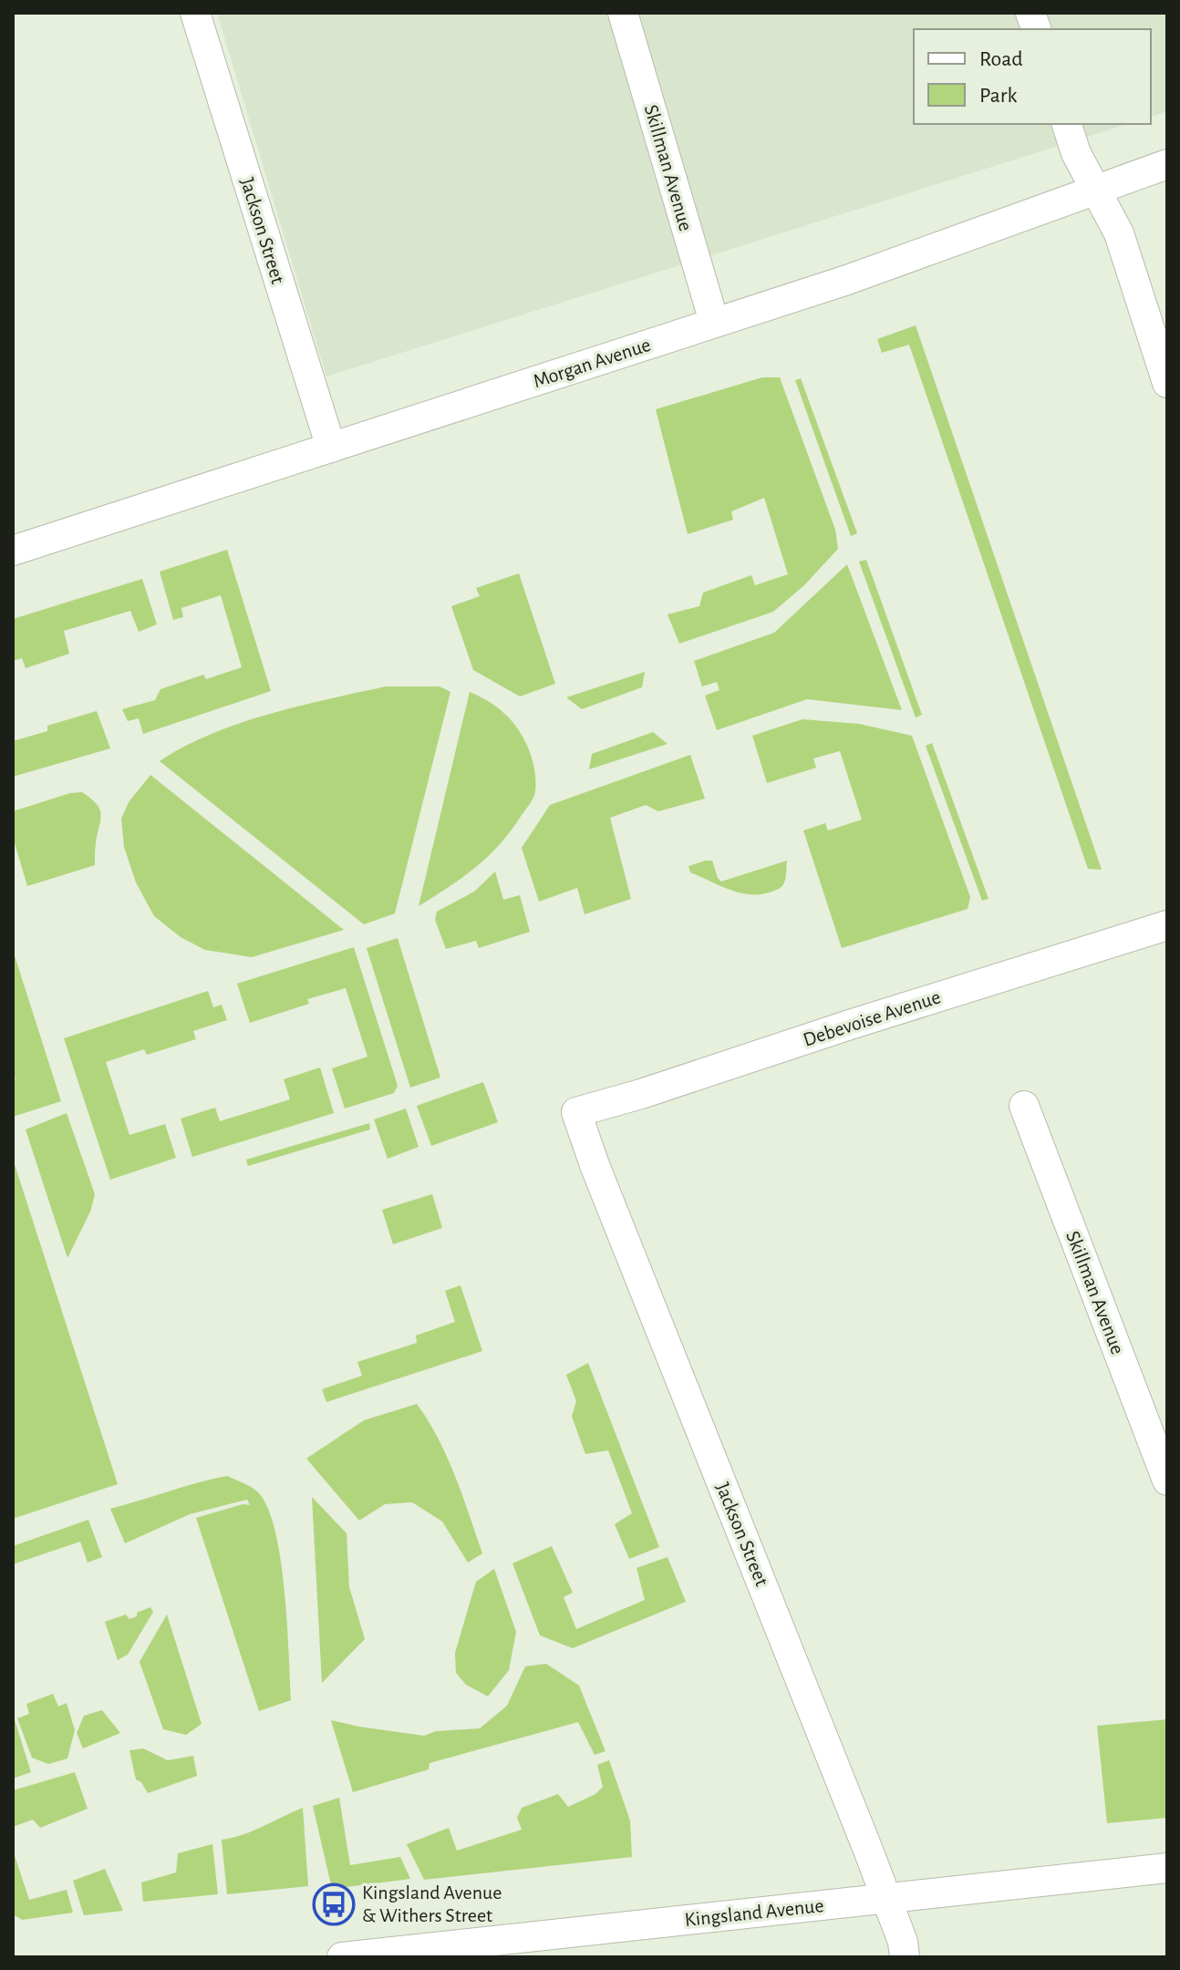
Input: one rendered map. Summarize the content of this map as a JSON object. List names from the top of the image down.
{
  "streets": {
    "street": [
      "Skillman Avenue",
      "Jackson Street",
      "Morgan Avenue",
      "Debevoise Avenue",
      "Kingsland Avenue"
    ]
  },
  "crossings": [
    ["Skillman Avenue", "Morgan Avenue"],
    ["Jackson Street", "Morgan Avenue"],
    ["Jackson Street", "Debevoise Avenue"],
    ["Jackson Street", "Kingsland Avenue"]
  ],
  "places": {
    "bus stop": ["Kingsland Avenue & Withers Street"]
  },
  "legend": ["Road", "Park"]
}
